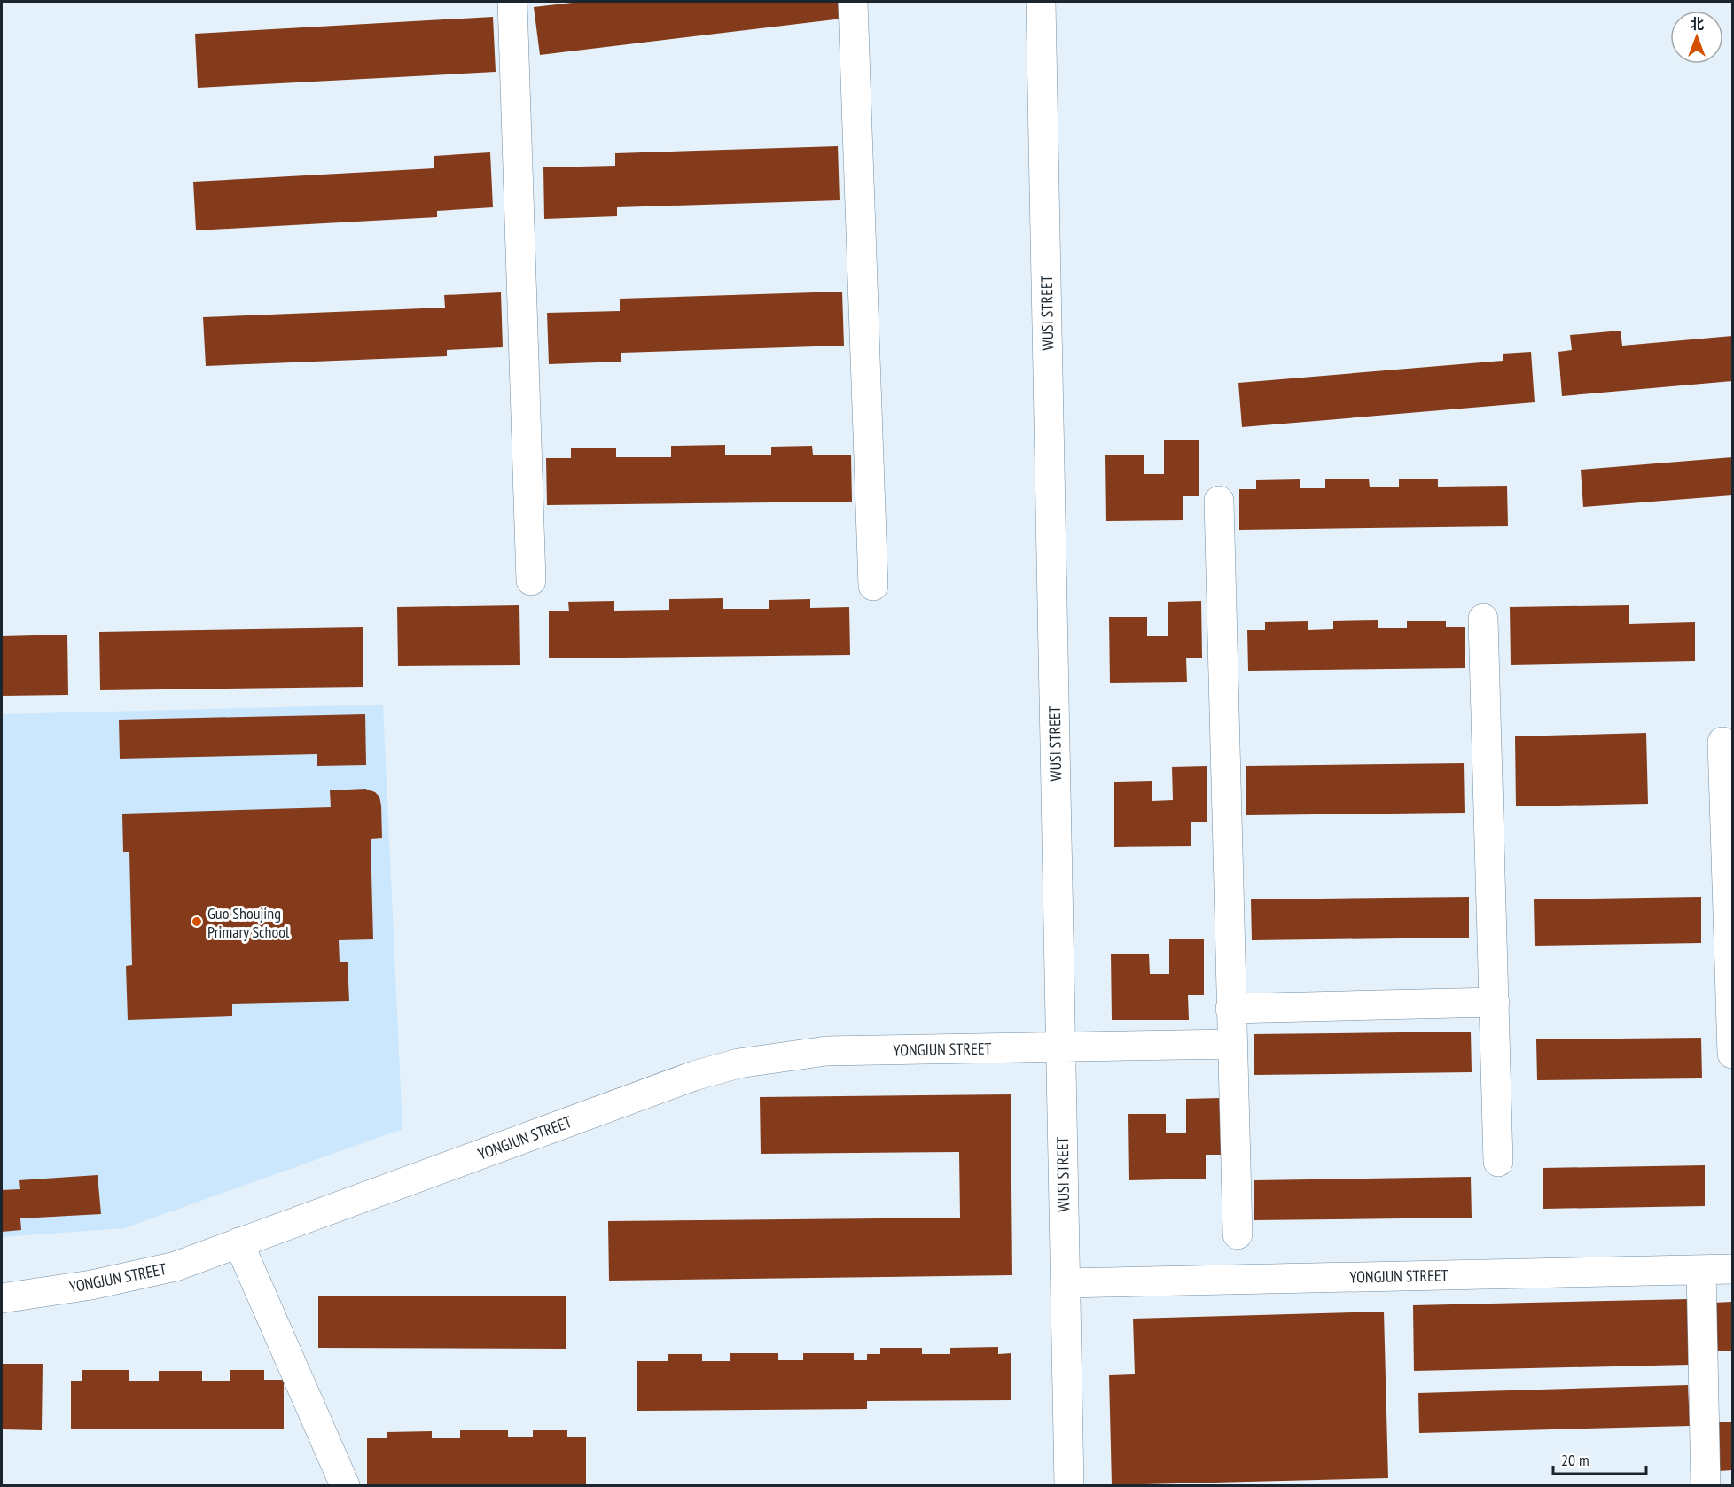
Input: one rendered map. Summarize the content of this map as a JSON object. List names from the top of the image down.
{
  "streets": {
    "street": ["WUSI STREET", "YONGJUN STREET"]
  },
  "crossings": [
    ["WUSI STREET", "YONGJUN STREET"]
  ],
  "places": ["Guo Shoujing Primary School"],
  "scale_bar": "20 m",
  "north": "top"
}
